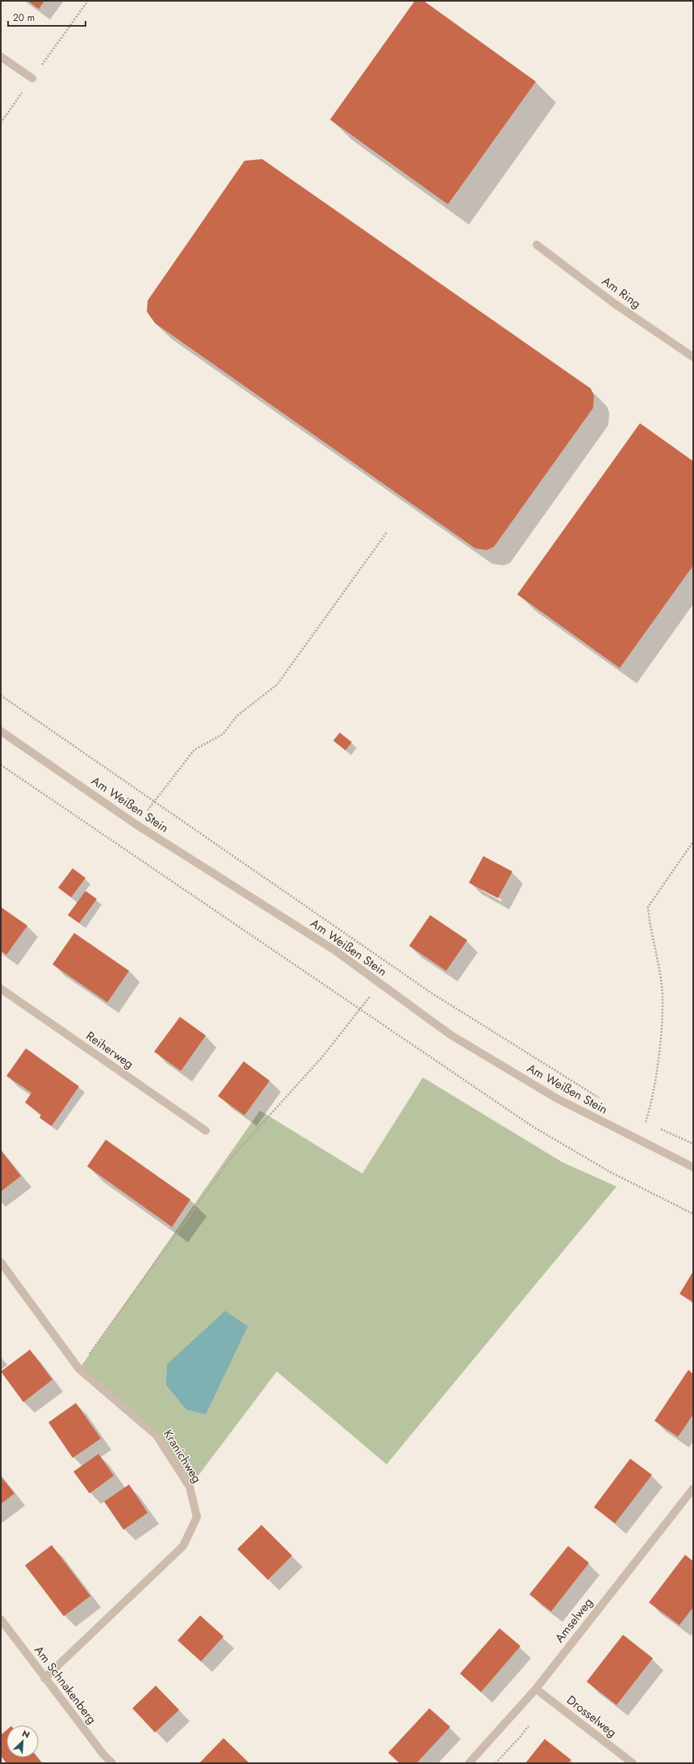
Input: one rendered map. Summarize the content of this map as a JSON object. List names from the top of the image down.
{
  "streets": {
    "street": [
      "Am Ring",
      "Am Weißen Stein",
      "Reiherweg",
      "Kranichweg",
      "Amselweg",
      "Am Schnakenberg",
      "Drosselweg"
    ]
  },
  "crossings": [
    ["Kranichweg", "Am Schnakenberg"],
    ["Amselweg", "Drosselweg"]
  ],
  "scale_bar": "20 m",
  "north": "top right"
}
